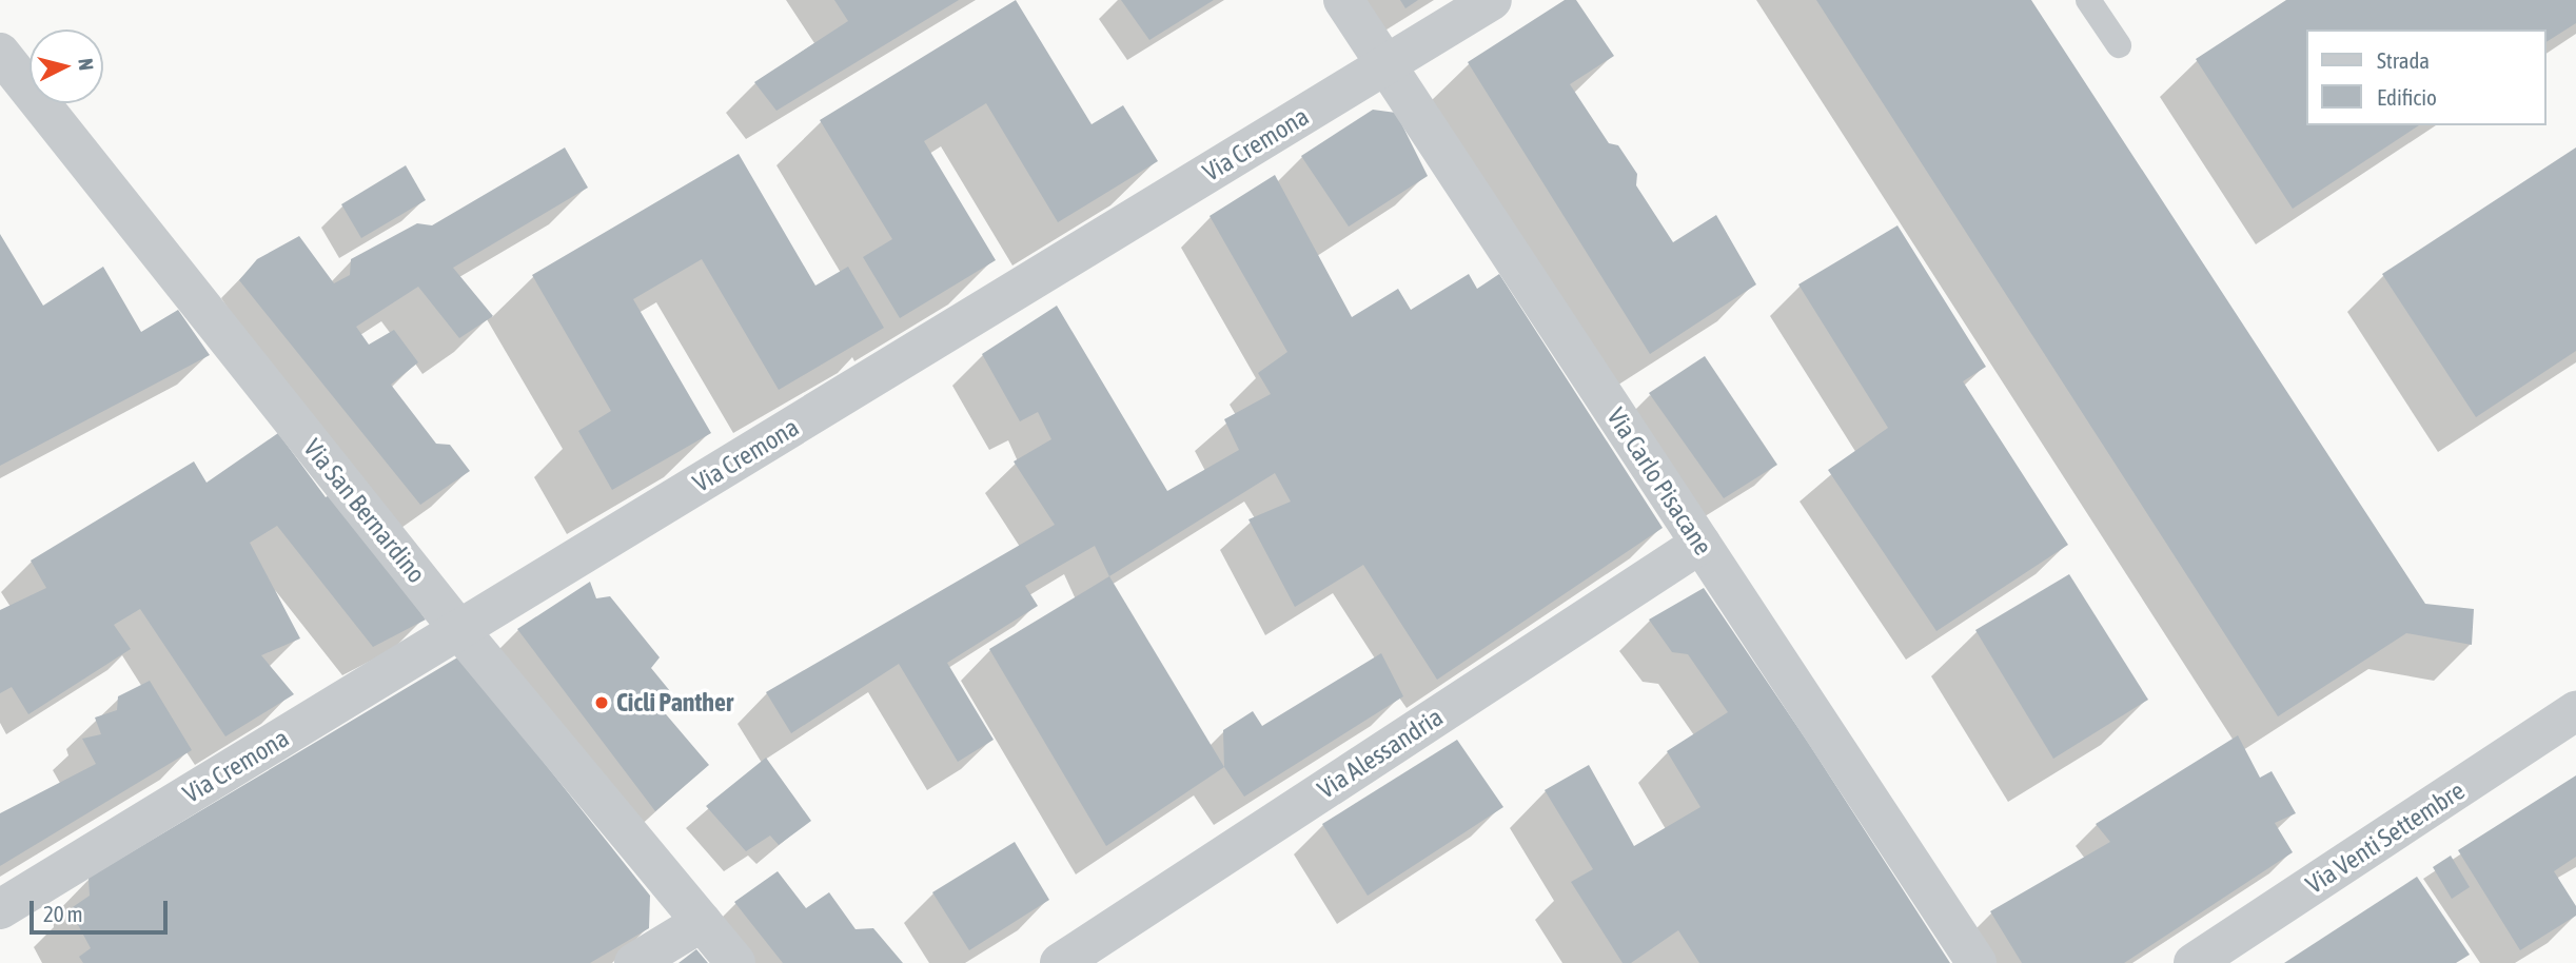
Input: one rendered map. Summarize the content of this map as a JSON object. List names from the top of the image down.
{
  "streets": {
    "street": [
      "Via Cremona",
      "Via Carlo Pisacane",
      "Via San Bernardino",
      "Via Alessandria",
      "Via Venti Settembre"
    ]
  },
  "crossings": [
    ["Via Cremona", "Via Carlo Pisacane"],
    ["Via Cremona", "Via San Bernardino"],
    ["Via Carlo Pisacane", "Via Alessandria"]
  ],
  "places": ["Cicli Panther"],
  "legend": ["Strada", "Edificio"],
  "scale_bar": "20 m",
  "north": "right"
}
